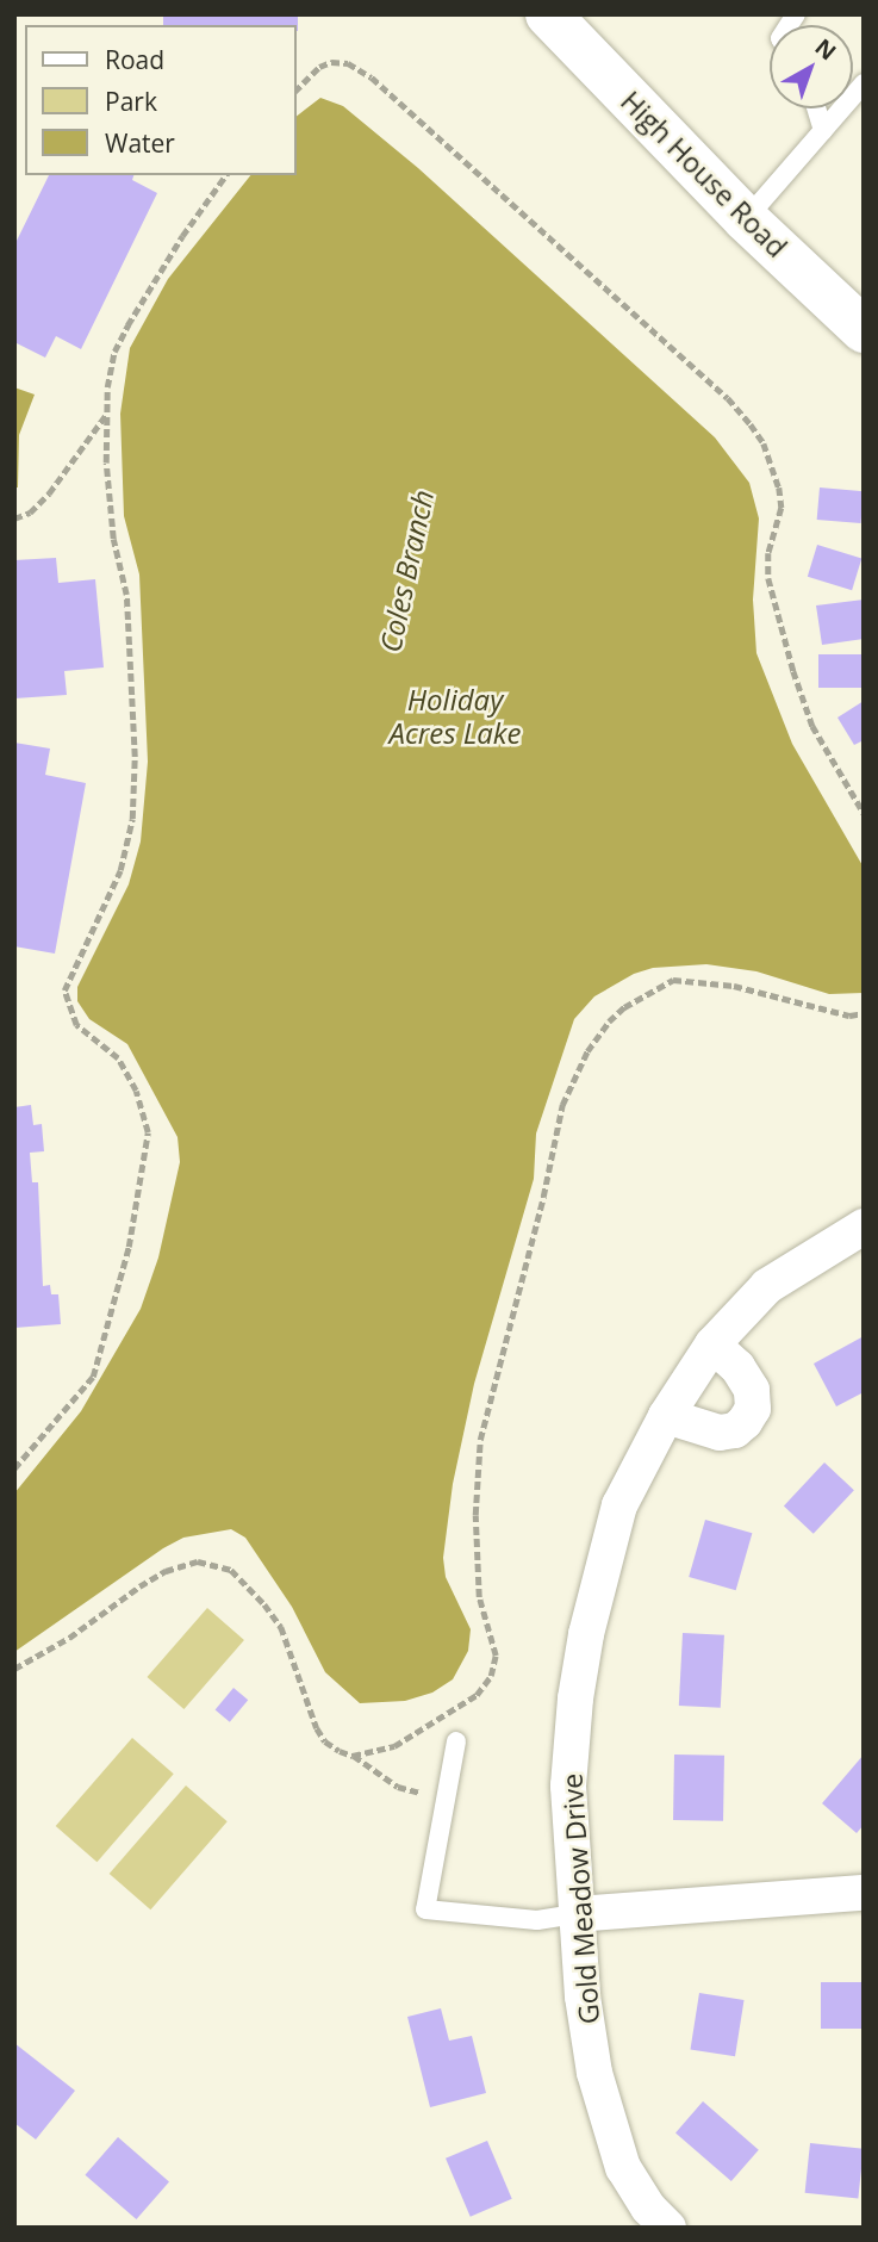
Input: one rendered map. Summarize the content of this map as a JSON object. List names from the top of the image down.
{
  "streets": {
    "main road": ["High House Road"],
    "street": ["Gold Meadow Drive"]
  },
  "water": ["Coles Branch", "Holiday Acres Lake"],
  "legend": ["Road", "Park", "Water"],
  "north": "top right"
}
